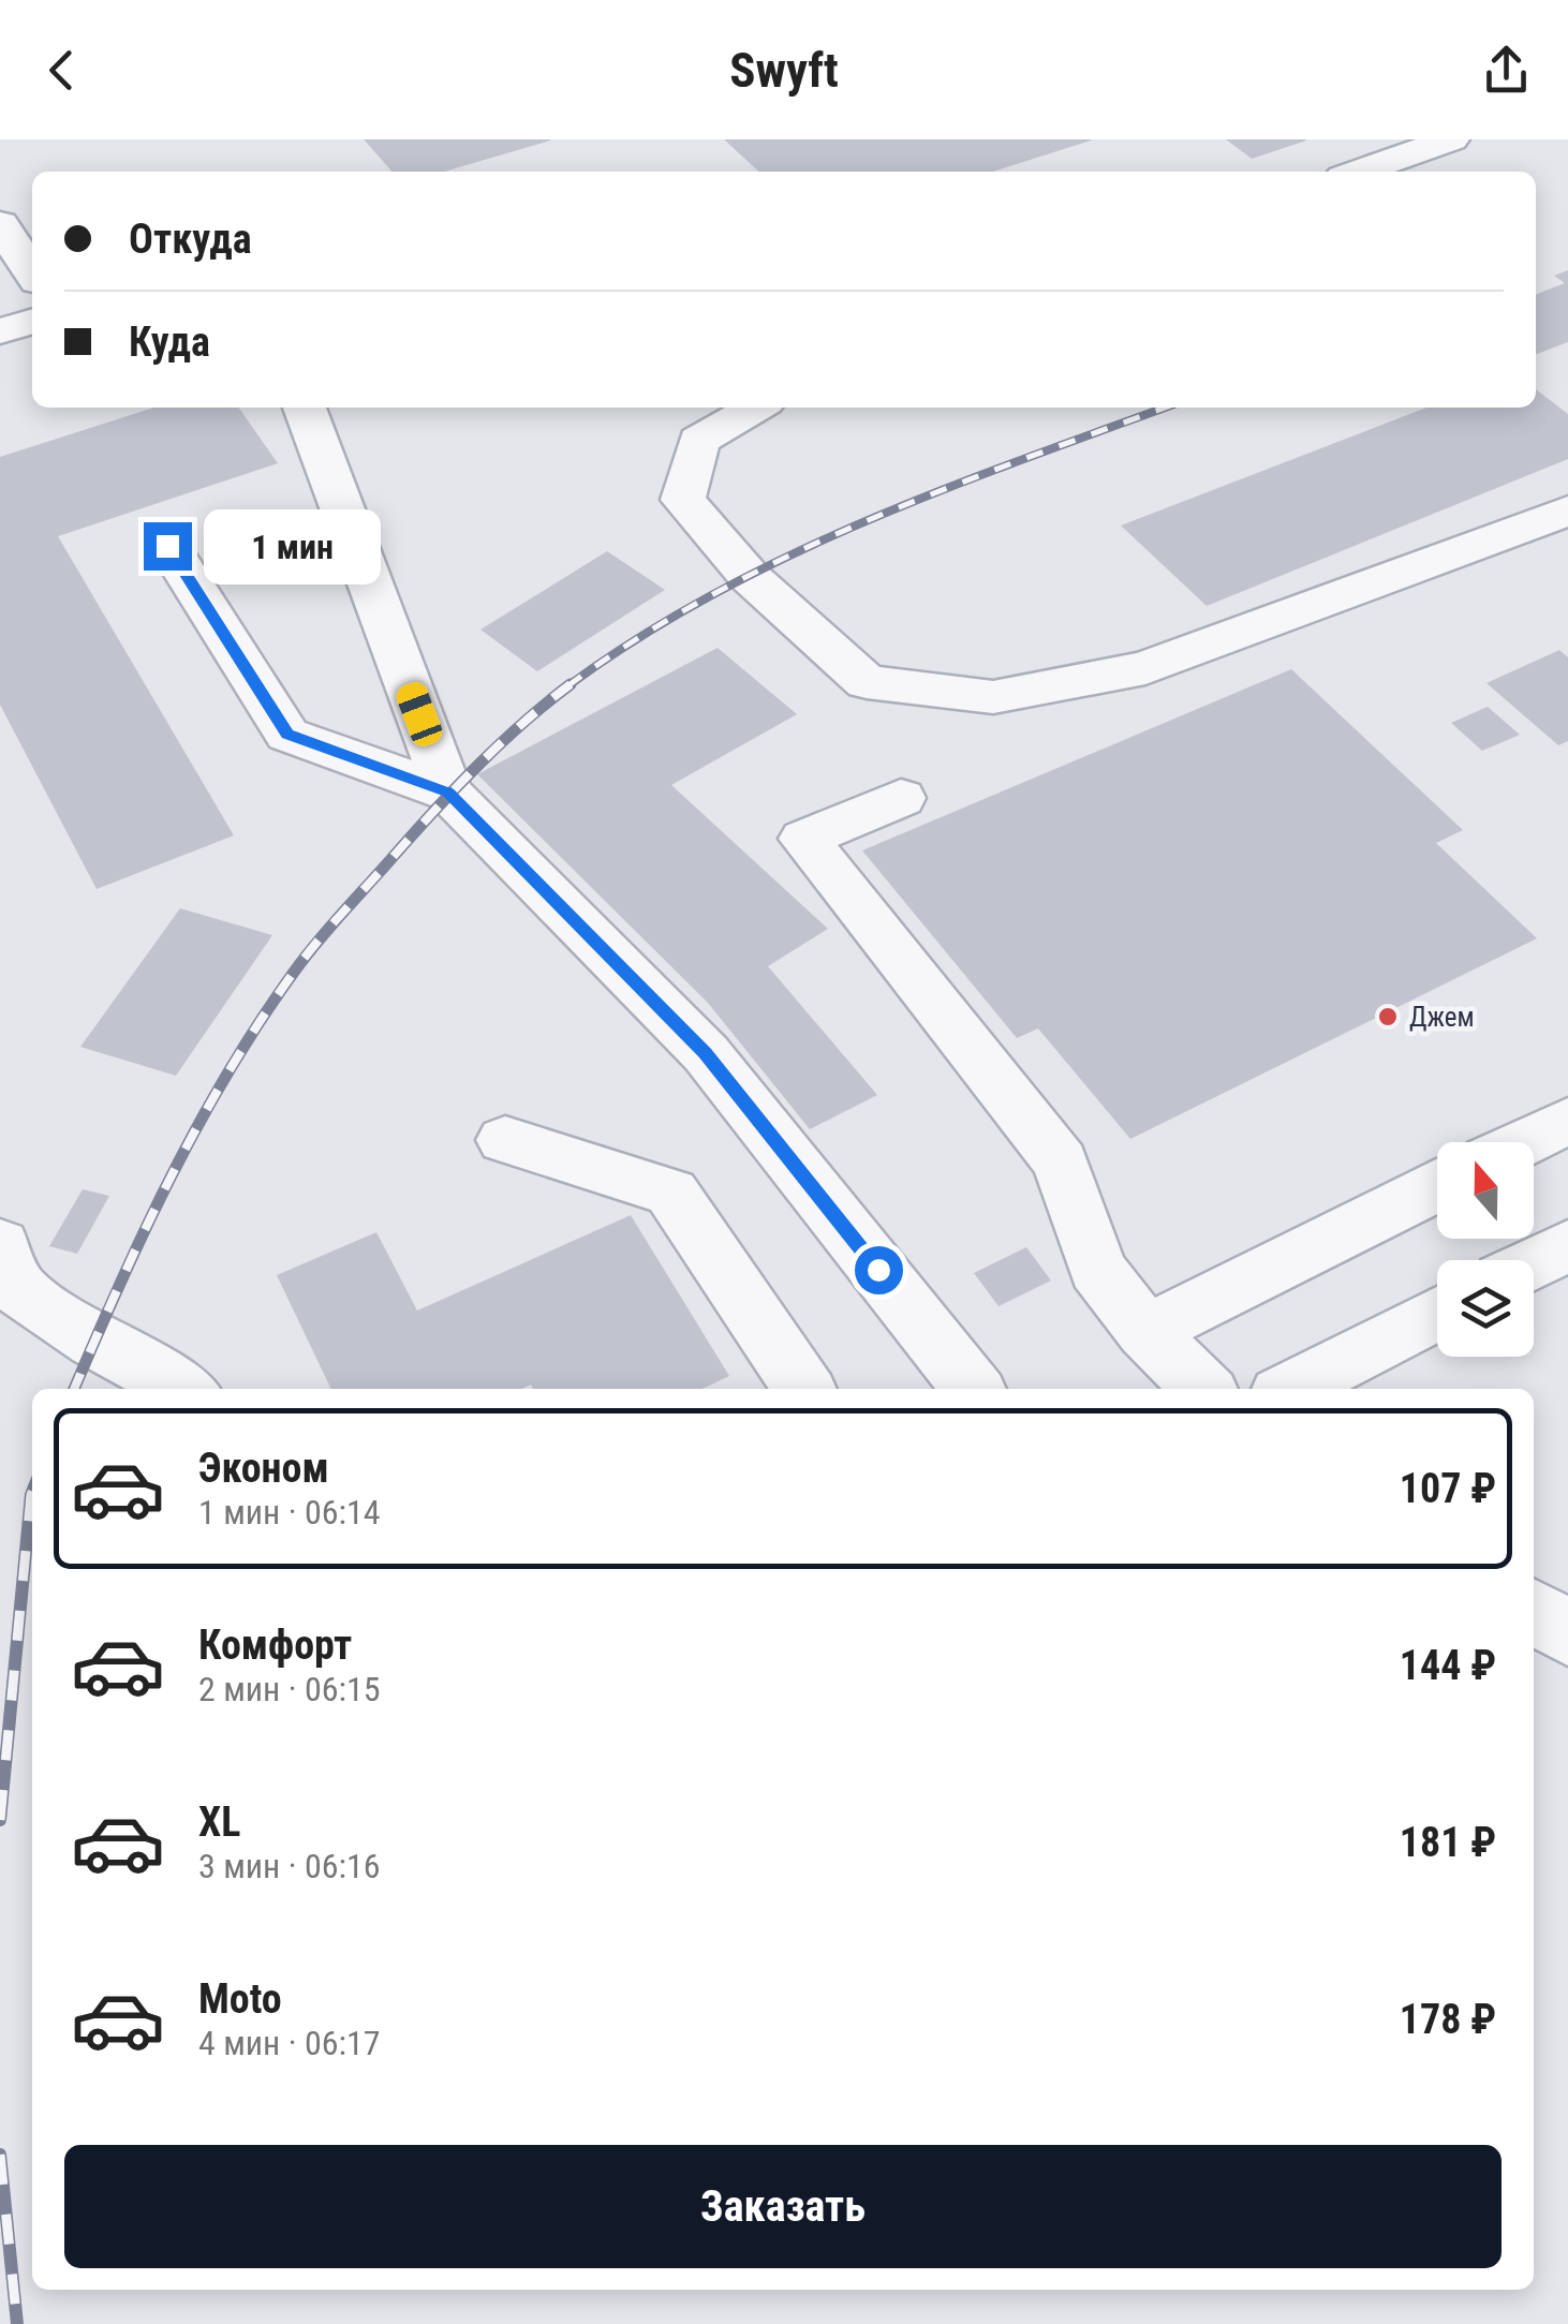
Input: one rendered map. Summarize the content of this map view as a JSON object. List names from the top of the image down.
{
  "places": ["Джем"],
  "north": "top",
  "page": {
    "header": "Swyft",
    "banner": ["Откуда", "Куда"],
    "bubble": "1 мин",
    "list": [
      {
        "name": "Эконом",
        "note": "1 мин · 06:14",
        "value": "107 ₽"
      },
      {
        "name": "Комфорт",
        "note": "2 мин · 06:15",
        "value": "144 ₽"
      },
      {
        "name": "XL",
        "note": "3 мин · 06:16",
        "value": "181 ₽"
      },
      {
        "name": "Moto",
        "note": "4 мин · 06:17",
        "value": "178 ₽"
      }
    ],
    "buttons": "Заказать"
  }
}
